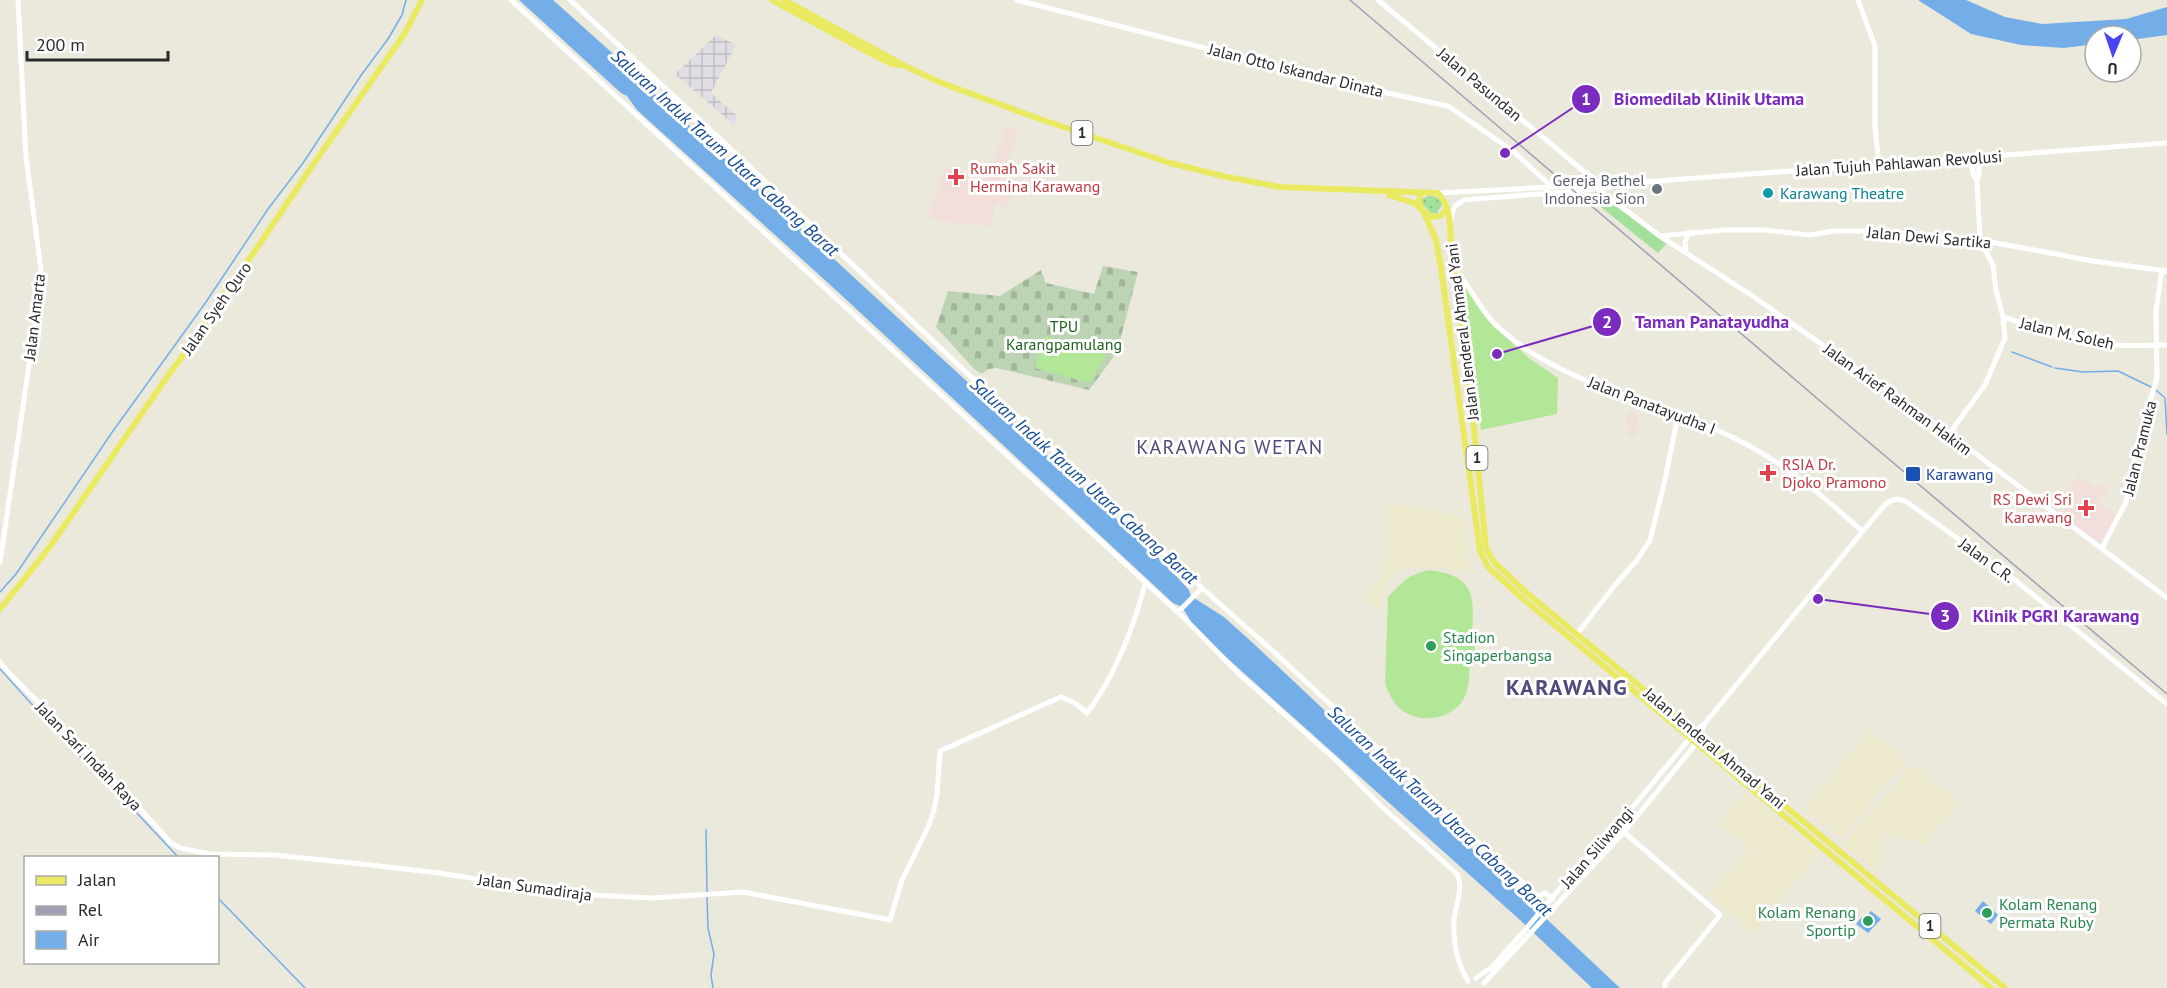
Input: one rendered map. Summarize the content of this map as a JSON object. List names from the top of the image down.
{
  "streets": {
    "main road": [
      "1",
      "Jalan Tujuh Pahlawan Revolusi",
      "Jalan Syeh Quro",
      "Jalan Jenderal Ahmad Yani"
    ],
    "street": [
      "Jalan Otto Iskandar Dinata",
      "Jalan Pasundan",
      "Jalan Dewi Sartika",
      "Jalan Amarta",
      "Jalan M. Soleh",
      "Jalan Arief Rahman Hakim",
      "Jalan Panatayudha I",
      "Jalan Pramuka",
      "Jalan C.R.",
      "Jalan Sari Indah Raya",
      "Jalan Siliwangi",
      "Jalan Sumadiraja"
    ]
  },
  "crossings": [
    ["Jalan Otto Iskandar Dinata", "Jalan Tujuh Pahlawan Revolusi"],
    ["Jalan Pasundan", "Jalan Tujuh Pahlawan Revolusi"],
    ["Jalan Pasundan", "Jalan Arief Rahman Hakim"],
    ["Jalan Tujuh Pahlawan Revolusi", "Jalan Jenderal Ahmad Yani"],
    ["Jalan Tujuh Pahlawan Revolusi", "Jalan Arief Rahman Hakim"],
    ["Jalan Dewi Sartika", "Jalan Arief Rahman Hakim"],
    ["Jalan Dewi Sartika", "Jalan Pramuka"],
    ["Jalan Jenderal Ahmad Yani", "Jalan Panatayudha I"],
    ["Jalan Jenderal Ahmad Yani", "Jalan Siliwangi"],
    ["Jalan M. Soleh", "Jalan Pramuka"],
    ["Jalan Arief Rahman Hakim", "Jalan Pramuka"],
    ["Jalan Panatayudha I", "Jalan C.R."],
    ["Jalan Panatayudha I", "Jalan Siliwangi"],
    ["Jalan C.R.", "Jalan Siliwangi"],
    ["Jalan Sari Indah Raya", "Jalan Sumadiraja"]
  ],
  "districts": ["KARAWANG WETAN", "KARAWANG"],
  "water": ["Saluran Induk Tarum Utara Cabang Barat"],
  "parks": ["TPU Karangpamulang"],
  "places": {
    "other": [
      "Biomedilab Klinik Utama",
      "Gereja Bethel Indonesia Sion",
      "Karawang Theatre",
      "Taman Panatayudha",
      "Klinik PGRI Karawang",
      "Stadion Singaperbangsa",
      "Kolam Renang Permata Ruby",
      "Kolam Renang Sportip"
    ],
    "health": ["Rumah Sakit Hermina Karawang", "RSIA Dr. Djoko Pramono", "RS Dewi Sri Karawang"],
    "transit": ["Karawang"]
  },
  "legend": ["Jalan", "Rel", "Air"],
  "scale_bar": "200 m",
  "north": "bottom"
}
